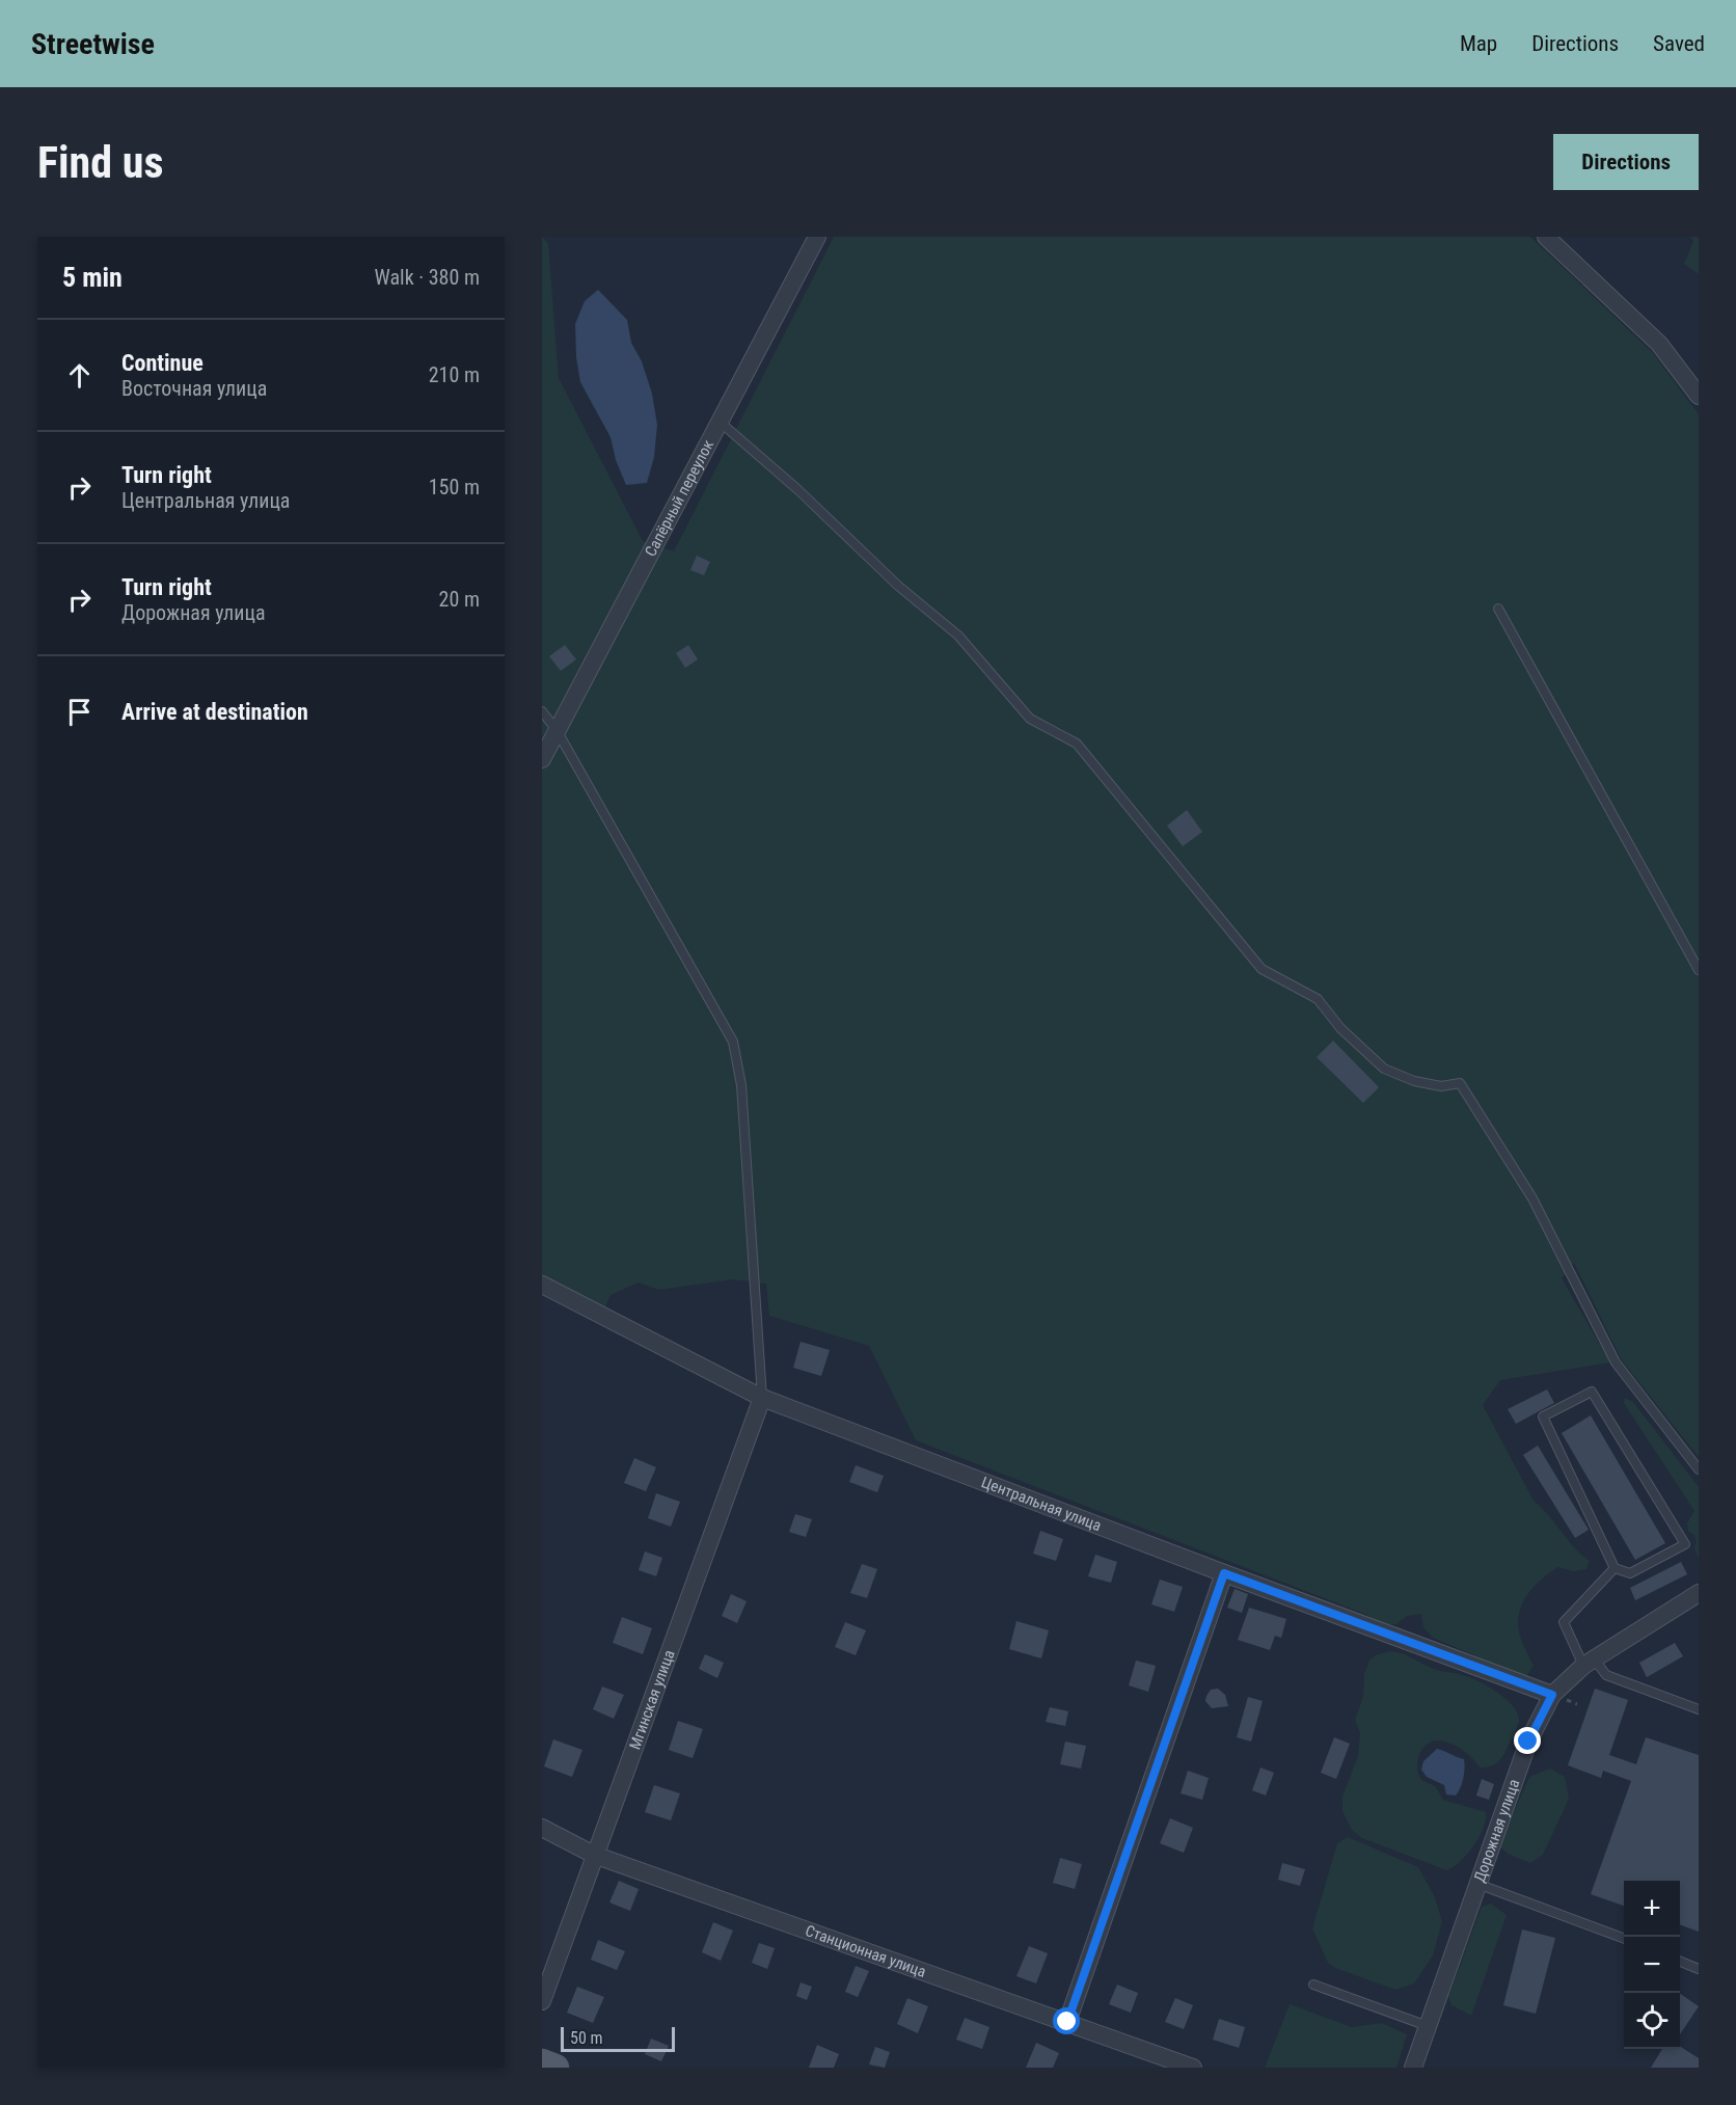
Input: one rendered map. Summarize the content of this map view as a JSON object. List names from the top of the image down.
{
  "streets": {
    "street": [
      "Сапёрный переулок",
      "Центральная улица",
      "Мгинская улица",
      "Дорожная улица",
      "Станционная улица"
    ]
  },
  "crossings": [
    ["Центральная улица", "Мгинская улица"],
    ["Центральная улица", "Дорожная улица"],
    ["Мгинская улица", "Станционная улица"]
  ],
  "scale_bar": "50 m",
  "page": {
    "header": "Streetwise",
    "nav": ["Map", "Directions", "Saved"],
    "buttons": "Directions",
    "title": "Find us",
    "heading": ["5 min", "Walk · 380 m"],
    "list": [
      ["Continue", "Восточная улица", "210 m"],
      ["Turn right", "Центральная улица", "150 m"],
      ["Turn right", "Дорожная улица", "20 m"],
      "Arrive at destination"
    ],
    "map_buttons": ["+", "−"],
    "scale": "50 m"
  }
}
